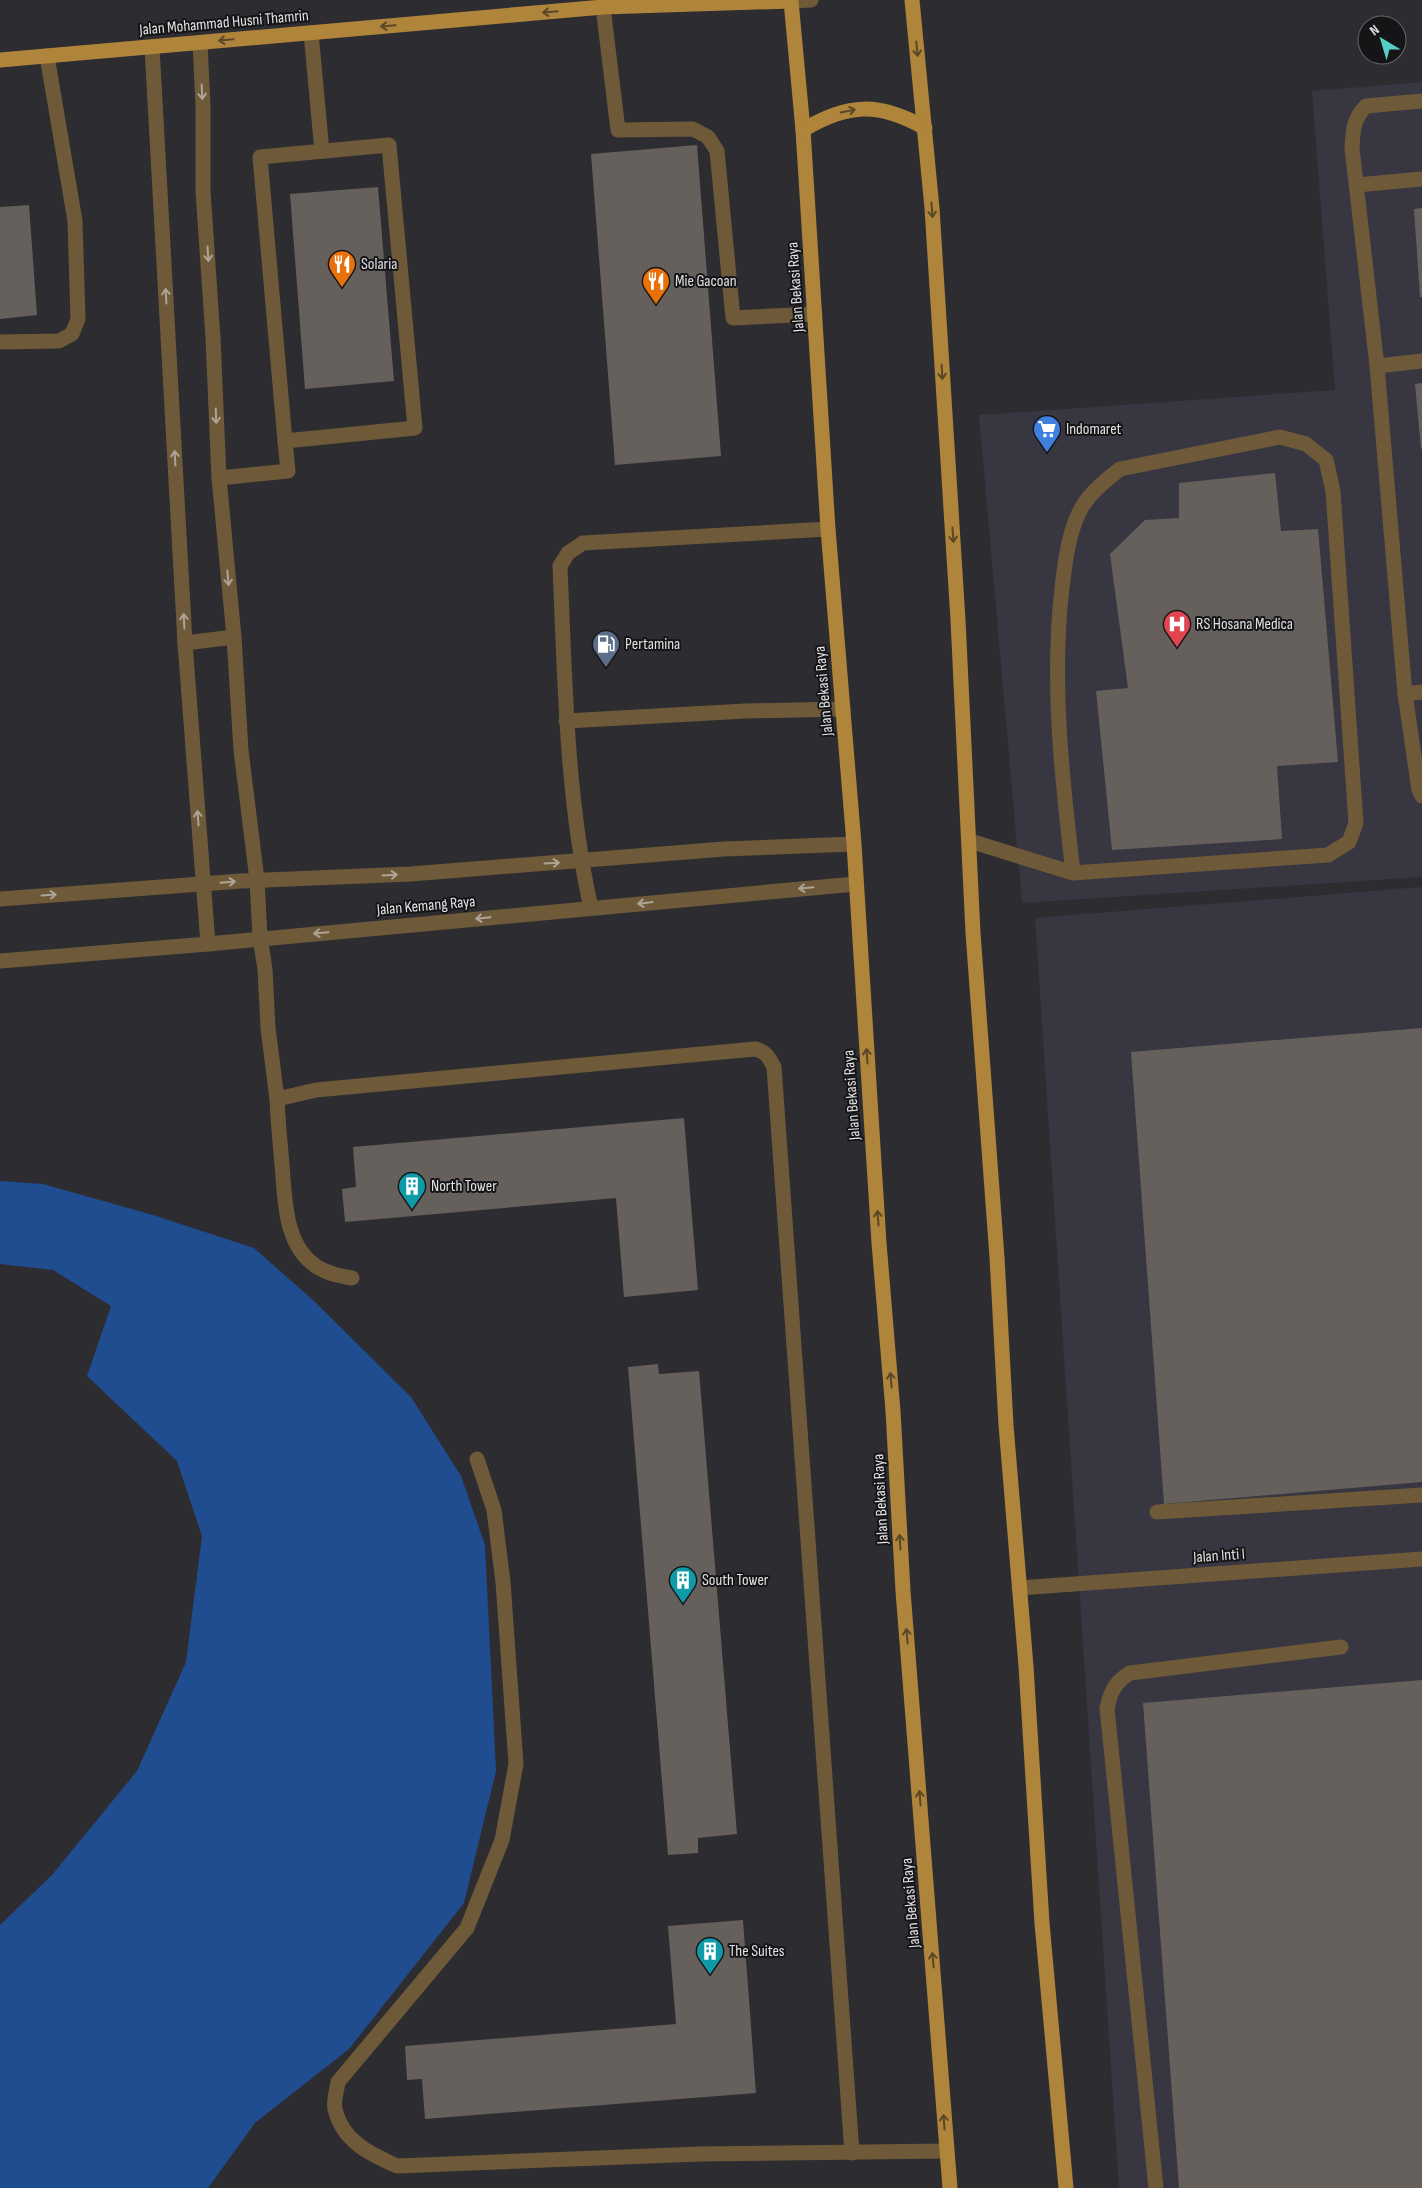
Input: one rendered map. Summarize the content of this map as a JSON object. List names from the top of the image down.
{
  "streets": {
    "main road": ["Jalan Mohammad Husni Thamrin", "Jalan Bekasi Raya"],
    "street": ["Jalan Kemang Raya", "Jalan Inti I"]
  },
  "crossings": [
    ["Jalan Mohammad Husni Thamrin", "Jalan Bekasi Raya"],
    ["Jalan Bekasi Raya", "Jalan Kemang Raya"]
  ],
  "one_way": ["Jalan Mohammad Husni Thamrin"],
  "places": {
    "restaurant": ["Solaria", "Mie Gacoan"],
    "supermarket": ["Indomaret"],
    "hospital": ["RS Hosana Medica"],
    "fuel station": ["Pertamina"],
    "building": ["North Tower", "South Tower", "The Suites"]
  },
  "north": "top left"
}
